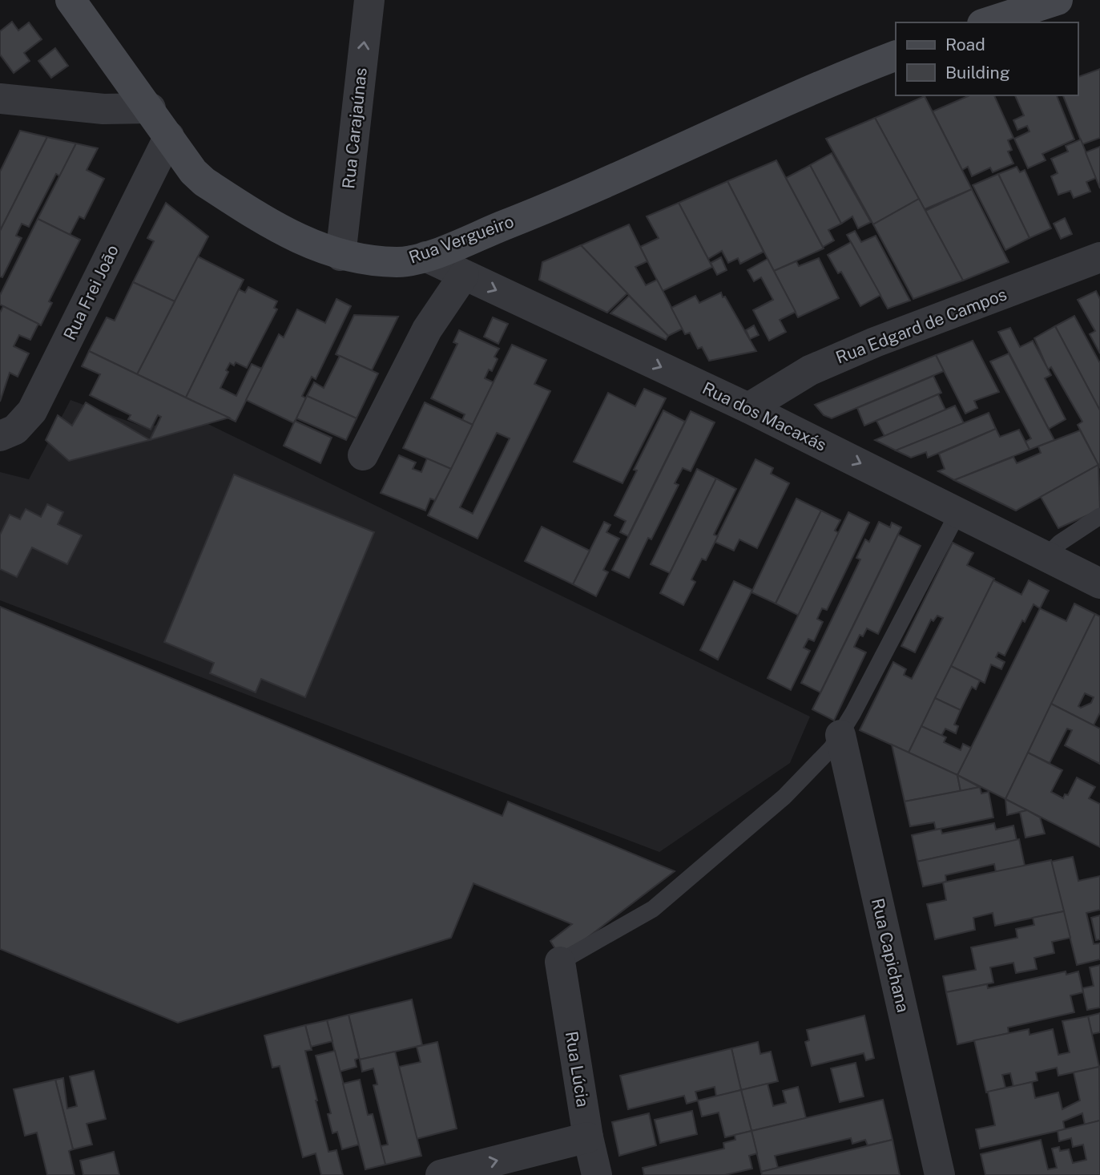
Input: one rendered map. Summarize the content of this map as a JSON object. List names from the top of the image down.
{
  "streets": {
    "main road": ["Rua Vergueiro"],
    "street": [
      "Rua Carajaúnas",
      "Rua Frei João",
      "Rua Edgard de Campos",
      "Rua dos Macaxás",
      "Rua Capichana",
      "Rua Lúcia"
    ]
  },
  "crossings": [
    ["Rua Carajaúnas", "Rua Vergueiro"],
    ["Rua Vergueiro", "Rua Frei João"],
    ["Rua Vergueiro", "Rua dos Macaxás"],
    ["Rua Edgard de Campos", "Rua dos Macaxás"]
  ],
  "one_way": ["Rua Carajaúnas", "Rua dos Macaxás"],
  "legend": ["Road", "Building"]
}
